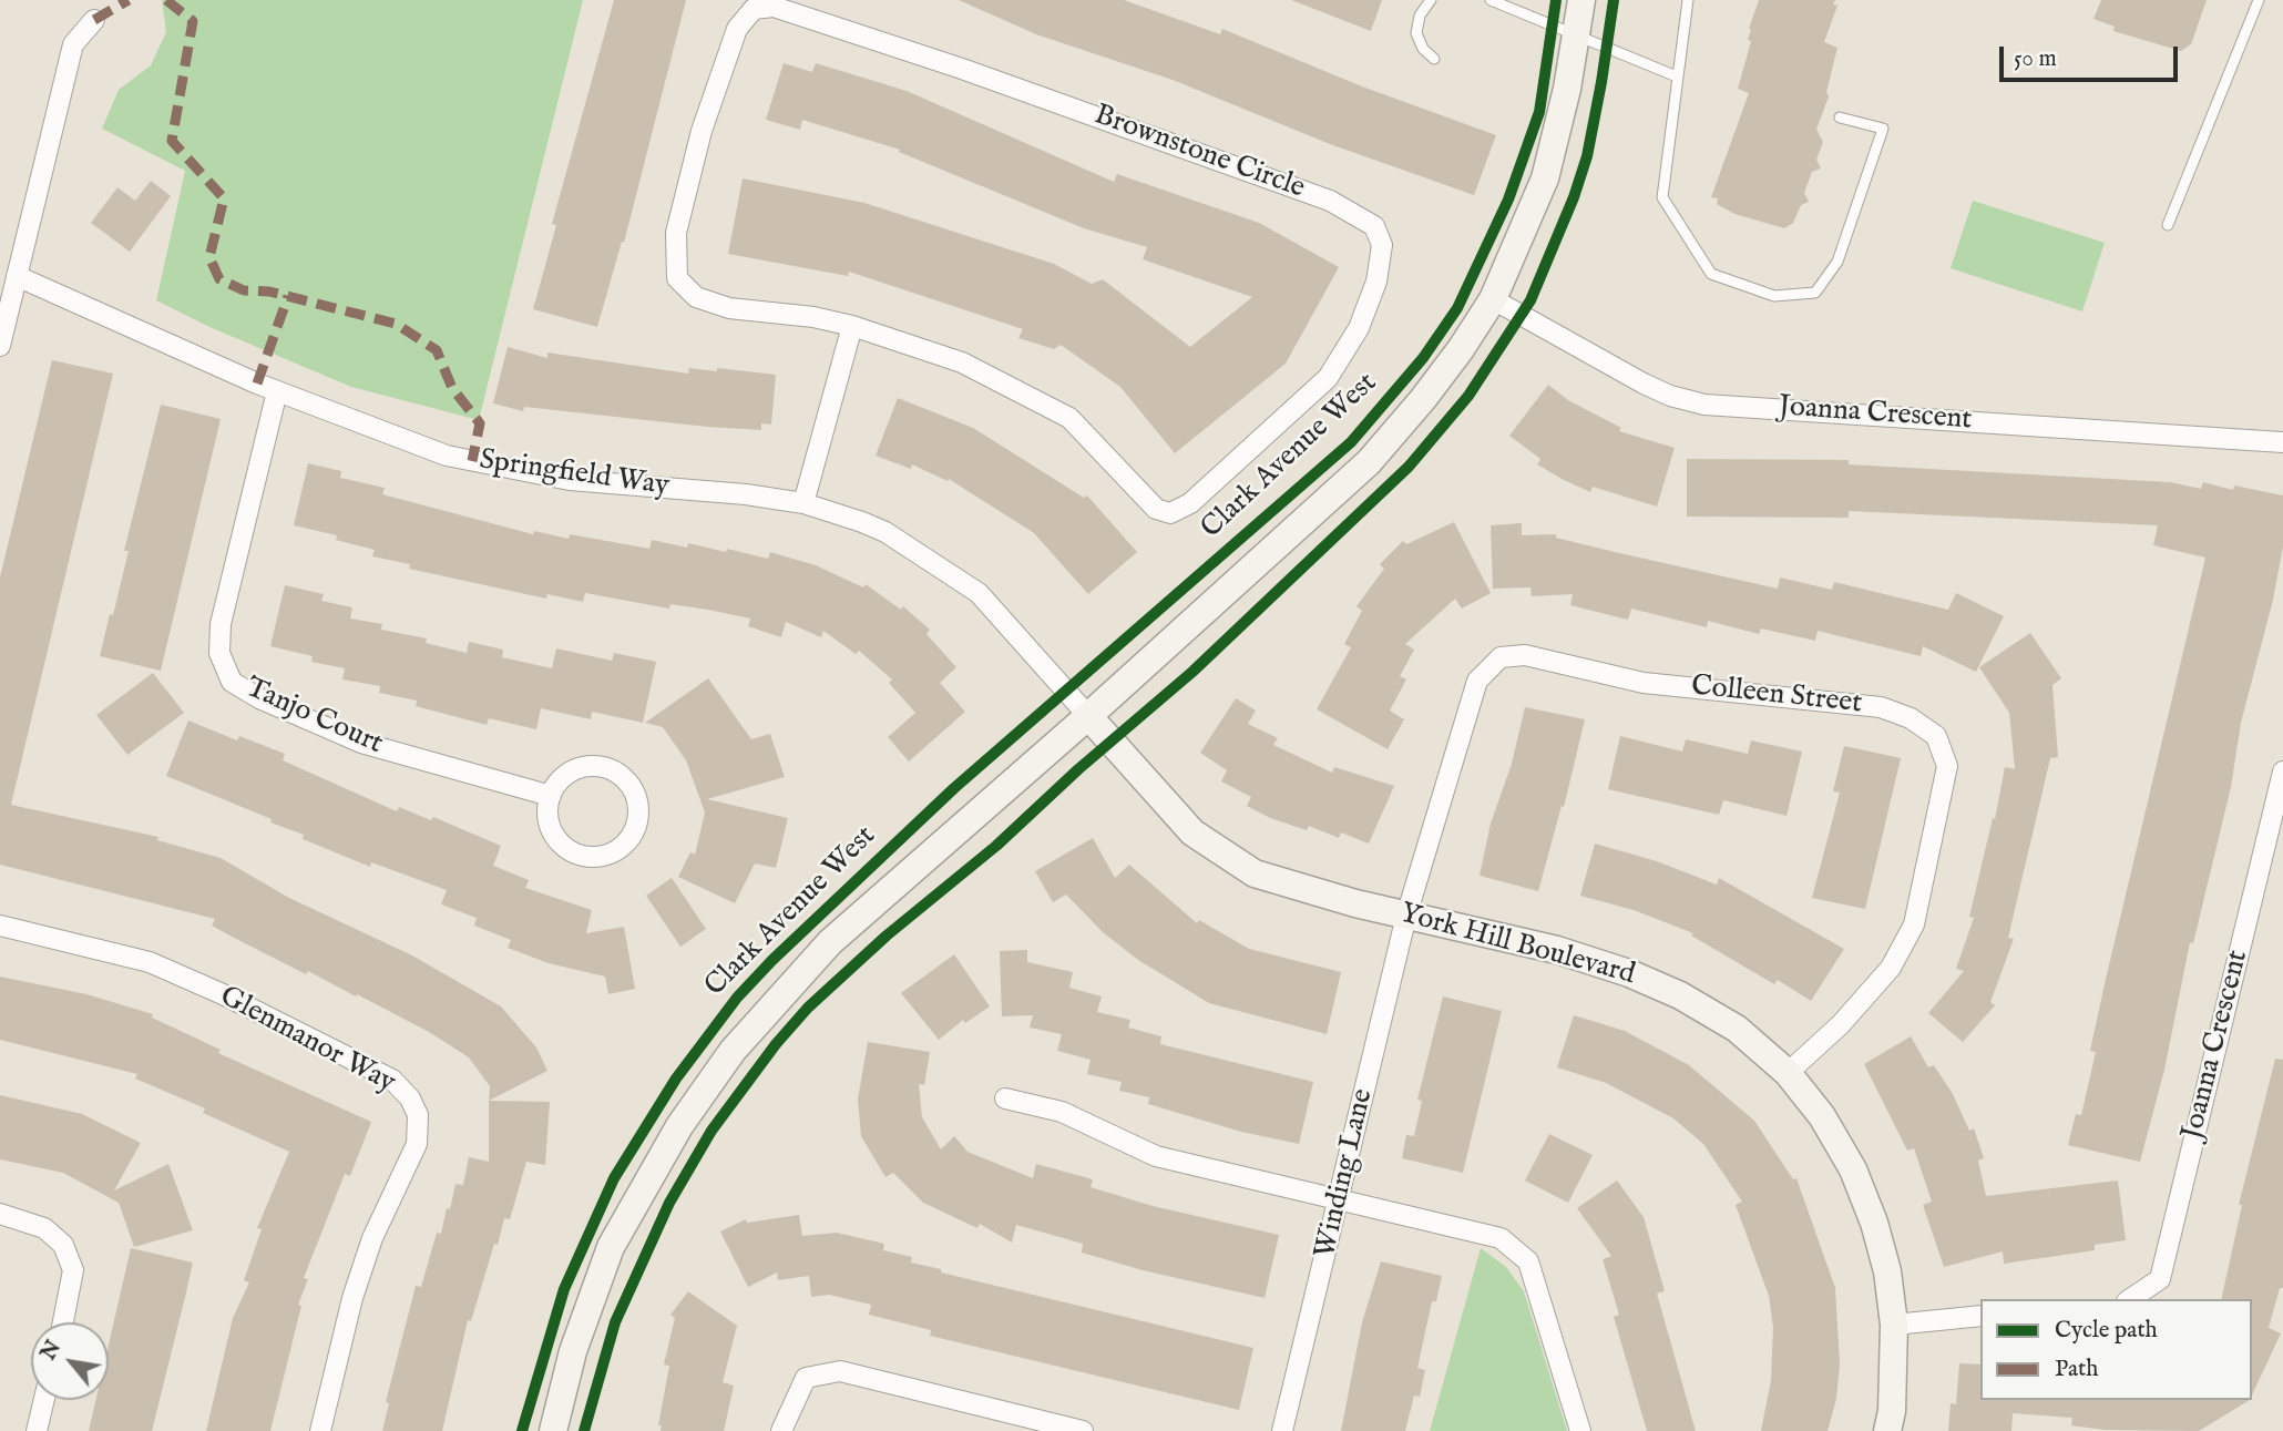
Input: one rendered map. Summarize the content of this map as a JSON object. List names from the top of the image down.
{
  "streets": {
    "street": [
      "Brownstone Circle",
      "Joanna Crescent",
      "Clark Avenue West",
      "Springfield Way",
      "Colleen Street",
      "Tanjo Court",
      "York Hill Boulevard",
      "Glenmanor Way",
      "Winding Lane"
    ]
  },
  "crossings": [
    ["Joanna Crescent", "Clark Avenue West"],
    ["Clark Avenue West", "Springfield Way"],
    ["Clark Avenue West", "York Hill Boulevard"],
    ["Springfield Way", "Tanjo Court"],
    ["Springfield Way", "York Hill Boulevard"],
    ["Colleen Street", "York Hill Boulevard"],
    ["Colleen Street", "Winding Lane"],
    ["York Hill Boulevard", "Winding Lane"]
  ],
  "legend": ["Cycle path", "Path"],
  "scale_bar": "50 m",
  "north": "top left"
}
